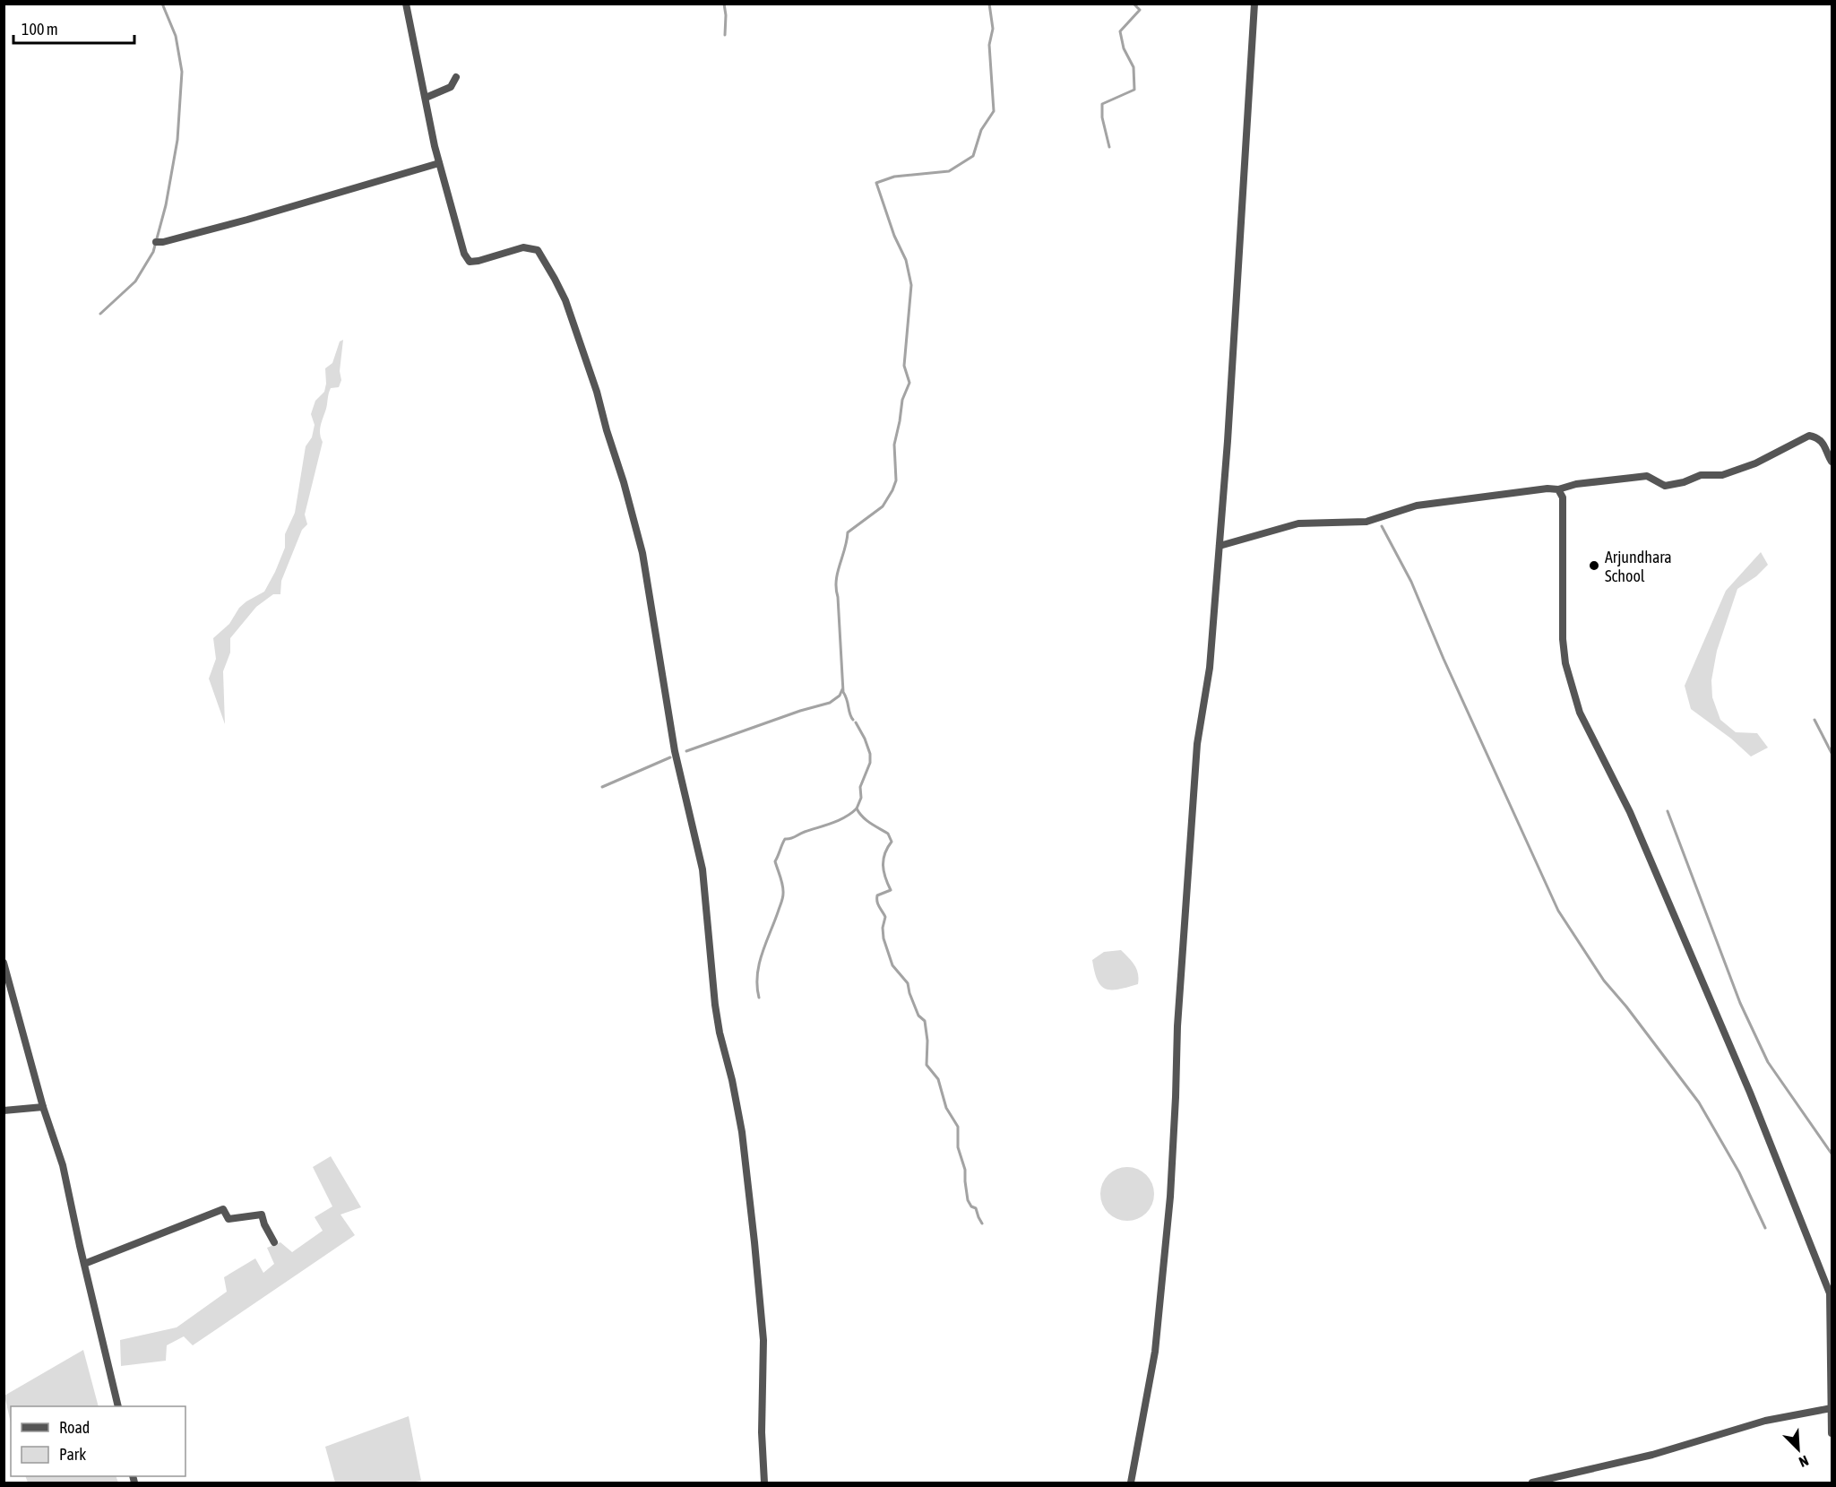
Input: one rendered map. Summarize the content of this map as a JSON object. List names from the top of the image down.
{
  "places": ["Arjundhara School"],
  "legend": ["Road", "Park"],
  "scale_bar": "100 m",
  "north": "bottom right"
}
